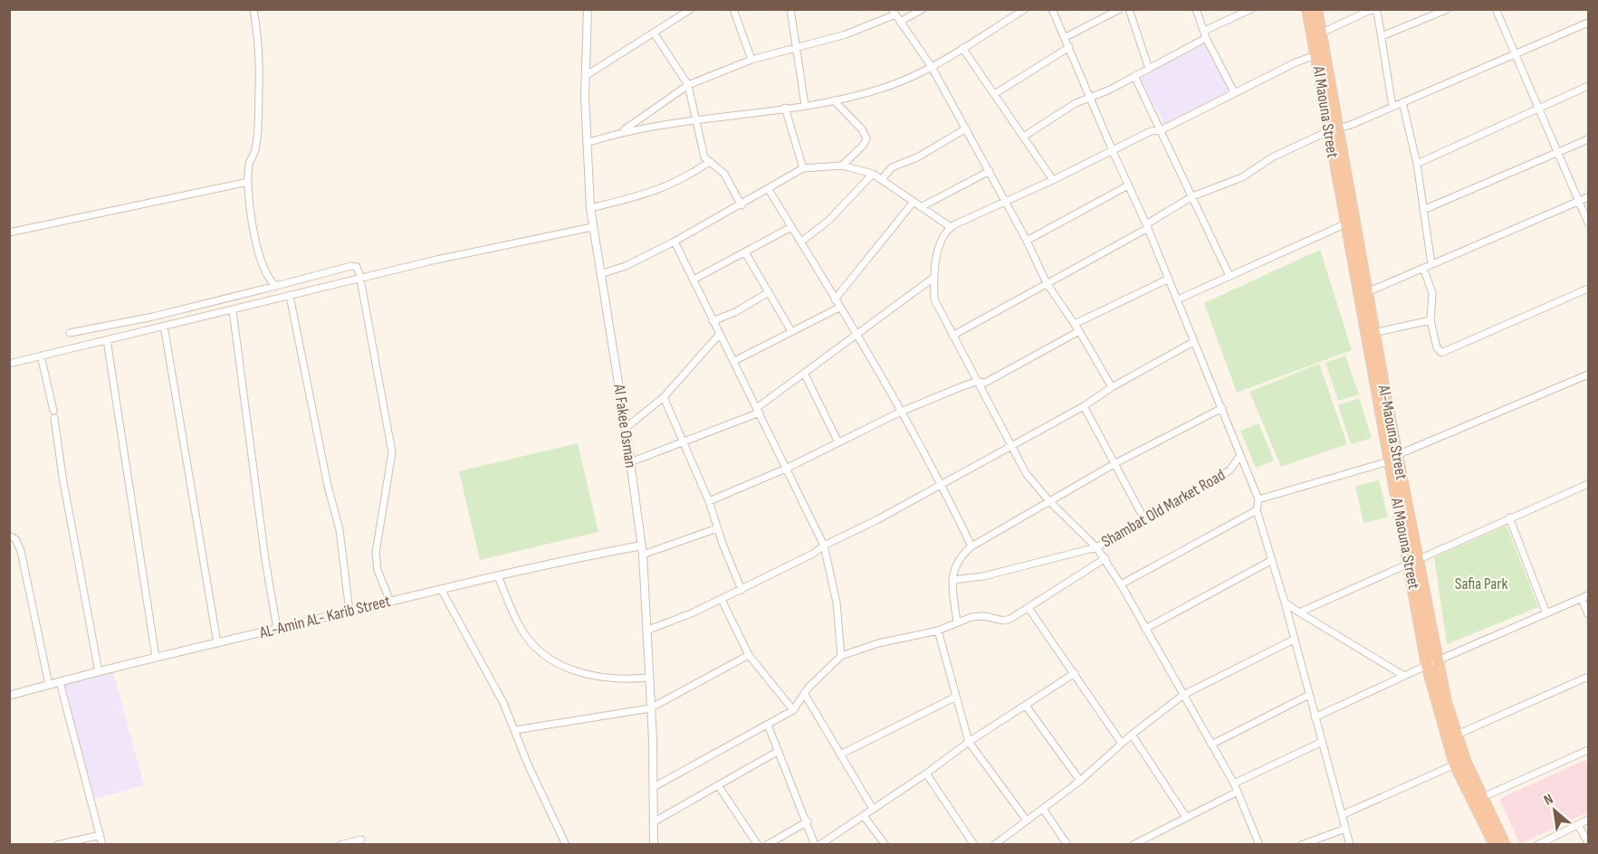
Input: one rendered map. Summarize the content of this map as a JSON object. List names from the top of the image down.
{
  "streets": {
    "highway": ["Al Maouna Street", "Al-Maouna Street"],
    "street": ["Al Fakee Osman", "Shambat Old Market Road", "AL-Amin AL- Karib Street"]
  },
  "crossings": [
    ["Al Maouna Street", "Al-Maouna Street"],
    ["Al Fakee Osman", "AL-Amin AL- Karib Street"]
  ],
  "parks": ["Safia Park"],
  "north": "top left"
}
